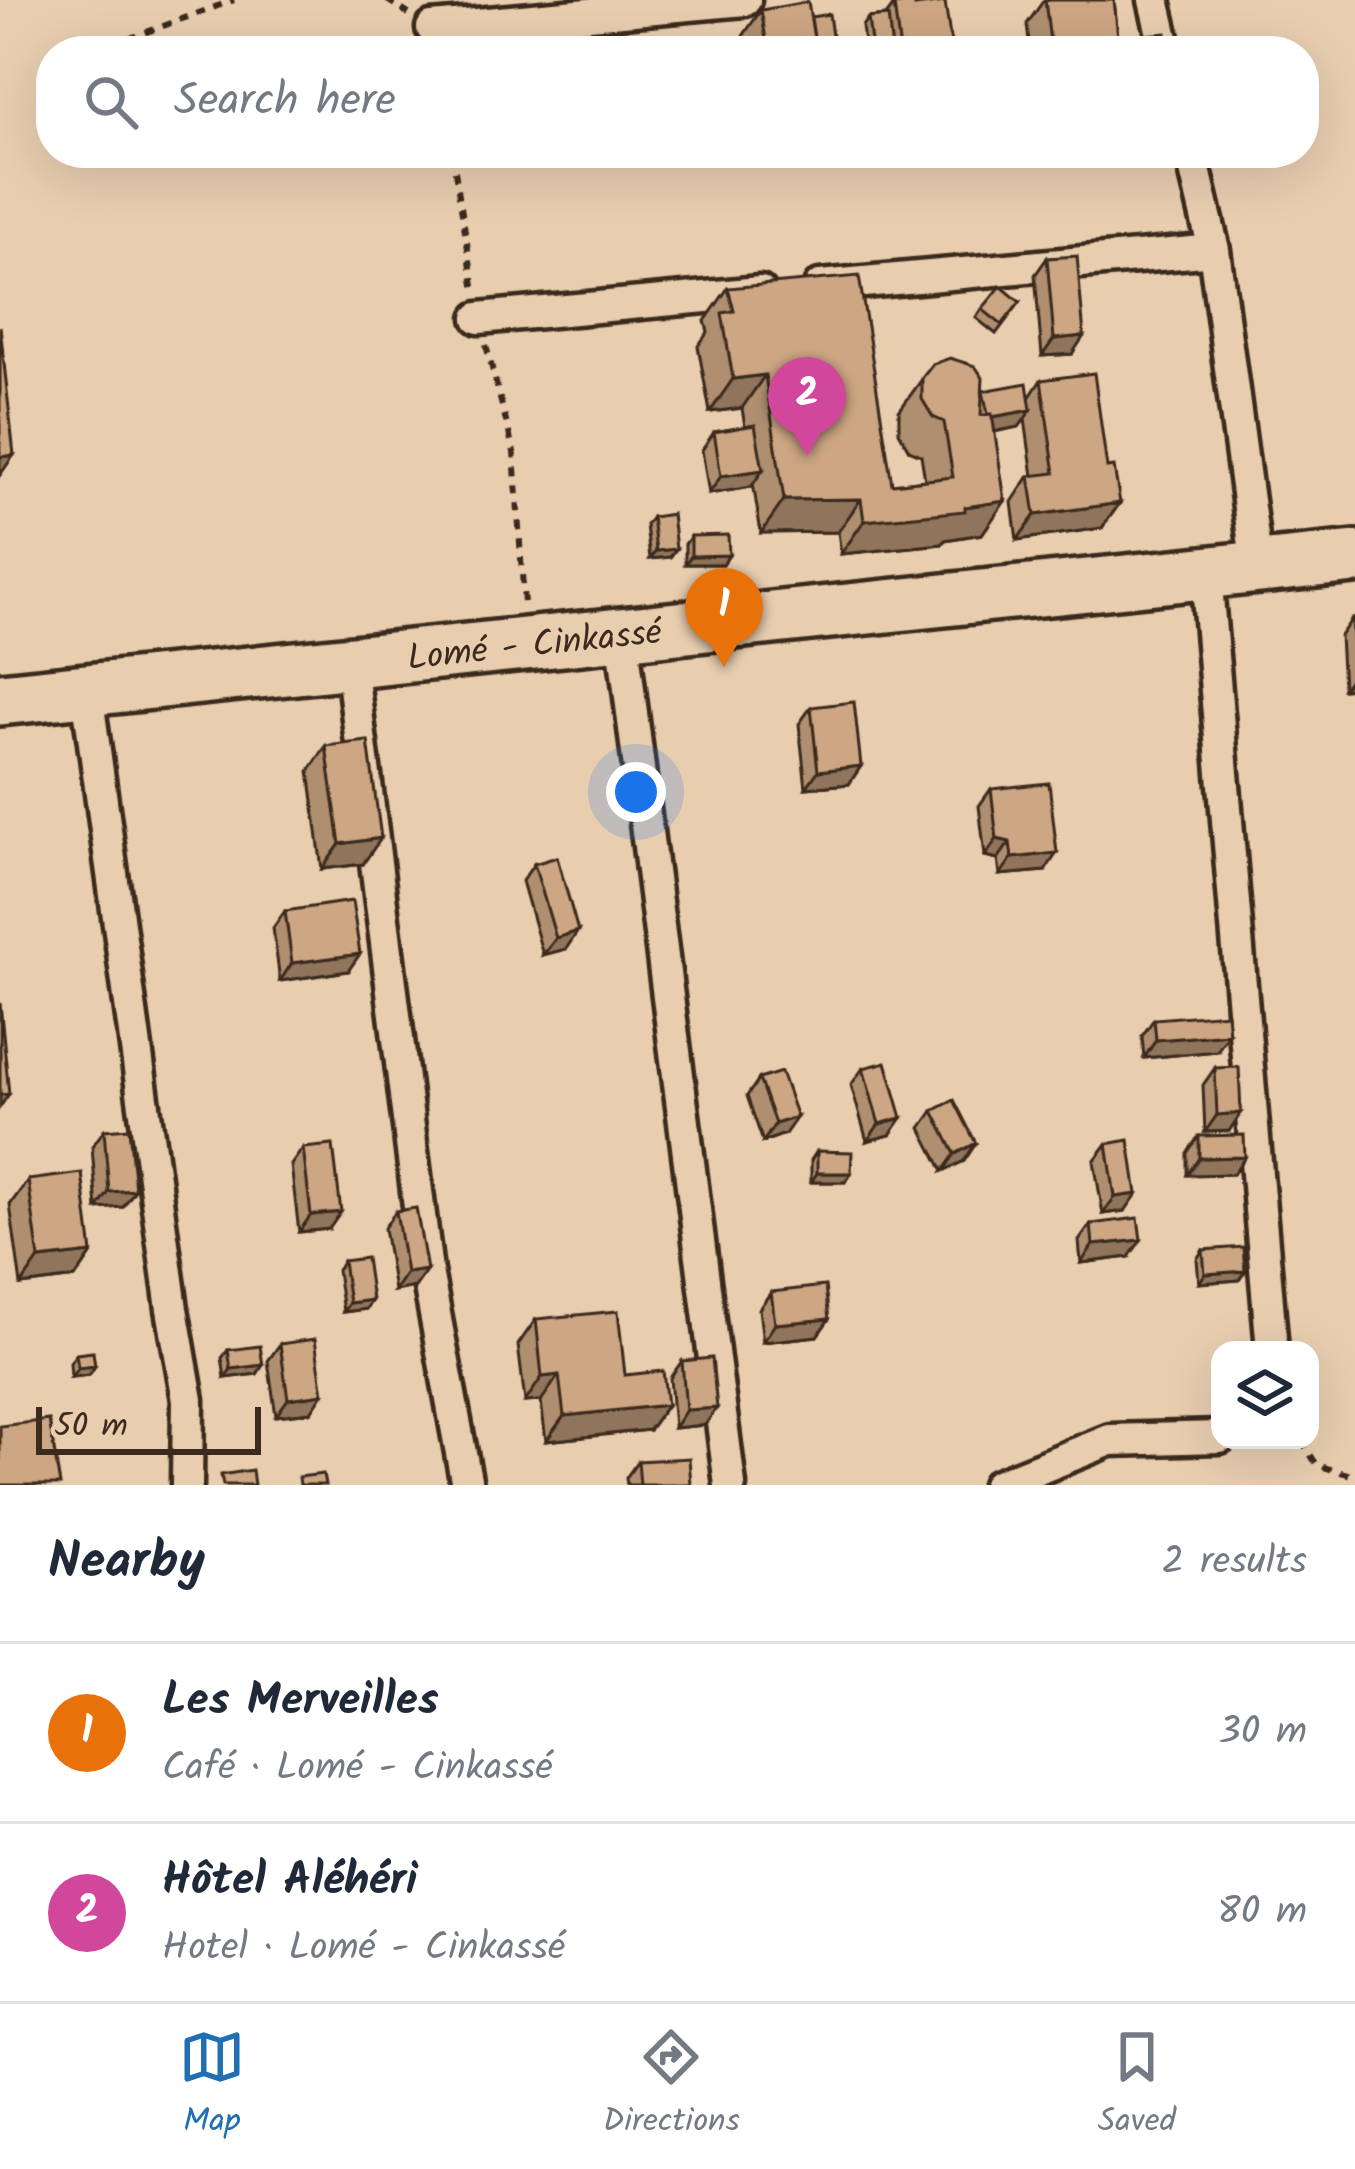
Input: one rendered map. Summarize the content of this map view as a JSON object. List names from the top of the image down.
{
  "streets": {
    "highway": ["Lomé - Cinkassé"]
  },
  "scale_bar": "50 m",
  "page": {
    "search": "Search here",
    "pins": ["2", "1"],
    "scale": "50 m",
    "heading": ["Nearby", "2 results"],
    "list": [
      {
        "mark": "1",
        "name": "Les Merveilles",
        "note": "Café · Lomé - Cinkassé",
        "value": "30 m"
      },
      {
        "mark": "2",
        "name": "Hôtel Aléhéri",
        "note": "Hotel · Lomé - Cinkassé",
        "value": "80 m"
      }
    ],
    "nav": ["Map", "Directions", "Saved"]
  }
}
